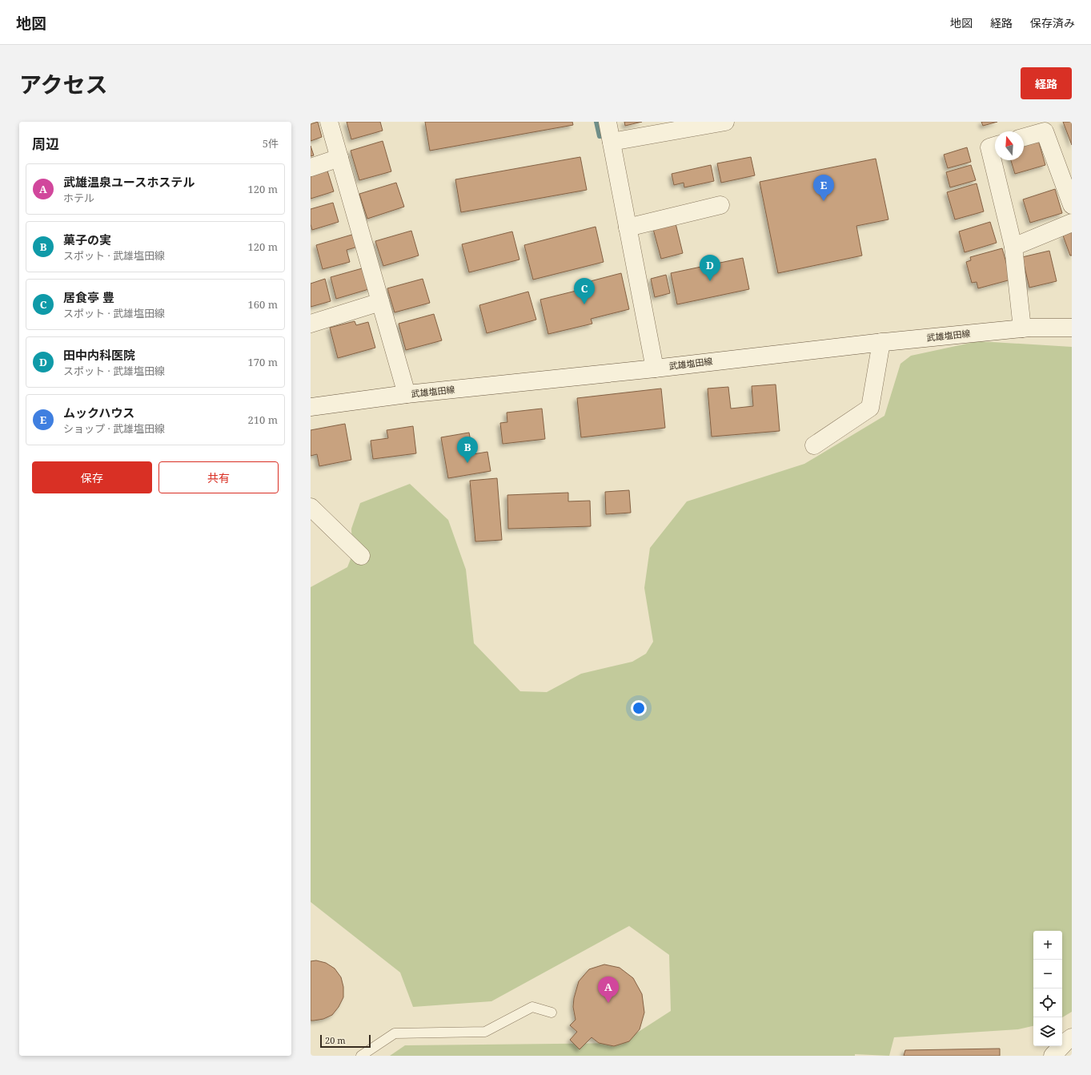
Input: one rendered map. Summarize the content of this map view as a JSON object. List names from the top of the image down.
{
  "streets": {
    "street": ["武雄塩田線"]
  },
  "scale_bar": "20 m",
  "north": "top",
  "page": {
    "header": "地図",
    "nav": ["地図", "経路", "保存済み"],
    "title": "アクセス",
    "buttons": [
      "経路",
      ["保存", "共有"]
    ],
    "heading": ["周辺", "5件"],
    "list": [
      {
        "mark": "A",
        "name": "武雄温泉ユースホステル",
        "note": "ホテル",
        "value": "120 m"
      },
      {
        "mark": "B",
        "name": "菓子の実",
        "note": "スポット · 武雄塩田線",
        "value": "120 m"
      },
      {
        "mark": "C",
        "name": "居食亭 豊",
        "note": "スポット · 武雄塩田線",
        "value": "160 m"
      },
      {
        "mark": "D",
        "name": "田中内科医院",
        "note": "スポット · 武雄塩田線",
        "value": "170 m"
      },
      {
        "mark": "E",
        "name": "ムックハウス",
        "note": "ショップ · 武雄塩田線",
        "value": "210 m"
      }
    ],
    "pins": [
      "E",
      "D",
      "C",
      "B",
      "A"
    ],
    "map_buttons": ["+", "−"],
    "scale": "20 m"
  }
}
